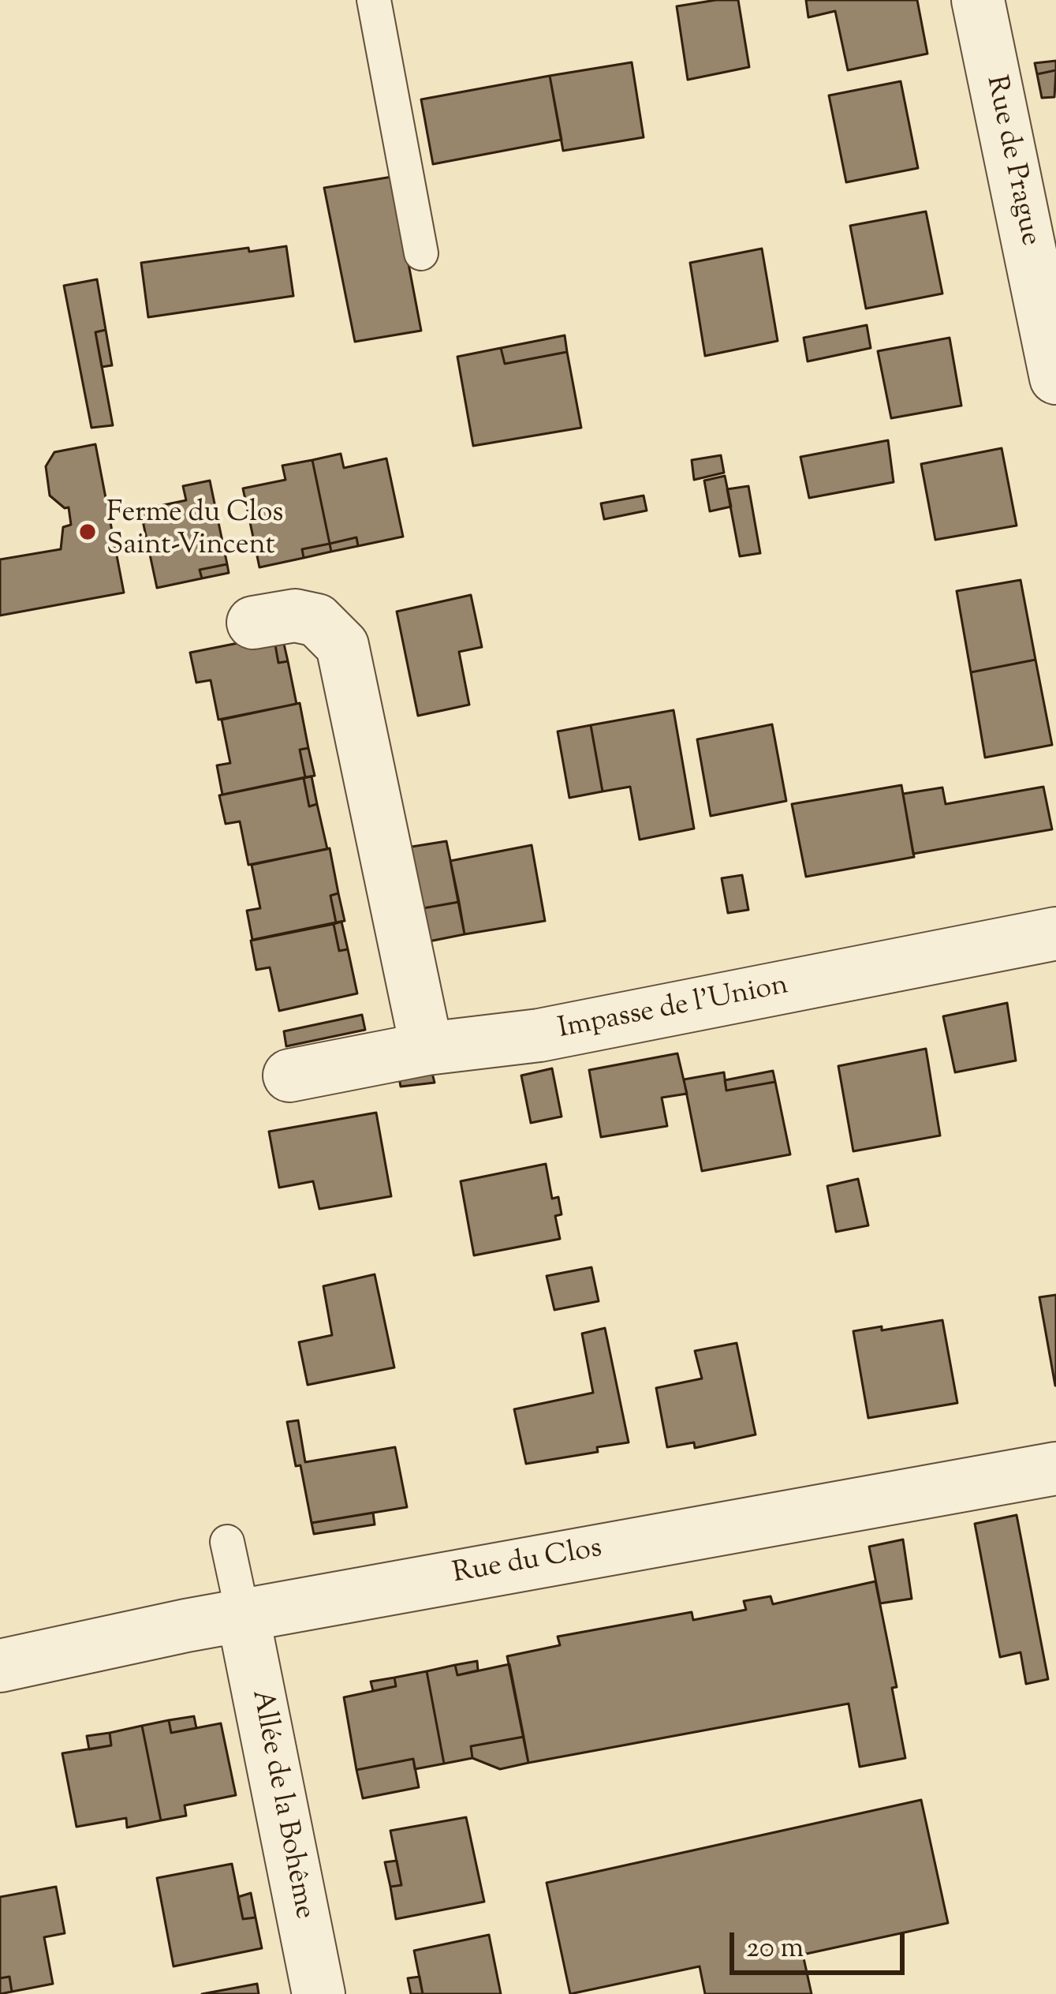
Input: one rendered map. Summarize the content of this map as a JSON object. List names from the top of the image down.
{
  "streets": {
    "street": [
      "Rue de Prague",
      "Impasse de l'Union",
      "Rue du Clos",
      "Allée de la Bohême"
    ]
  },
  "crossings": [
    ["Rue du Clos", "Allée de la Bohême"]
  ],
  "places": ["Ferme du Clos Saint-Vincent"],
  "scale_bar": "20 m"
}
